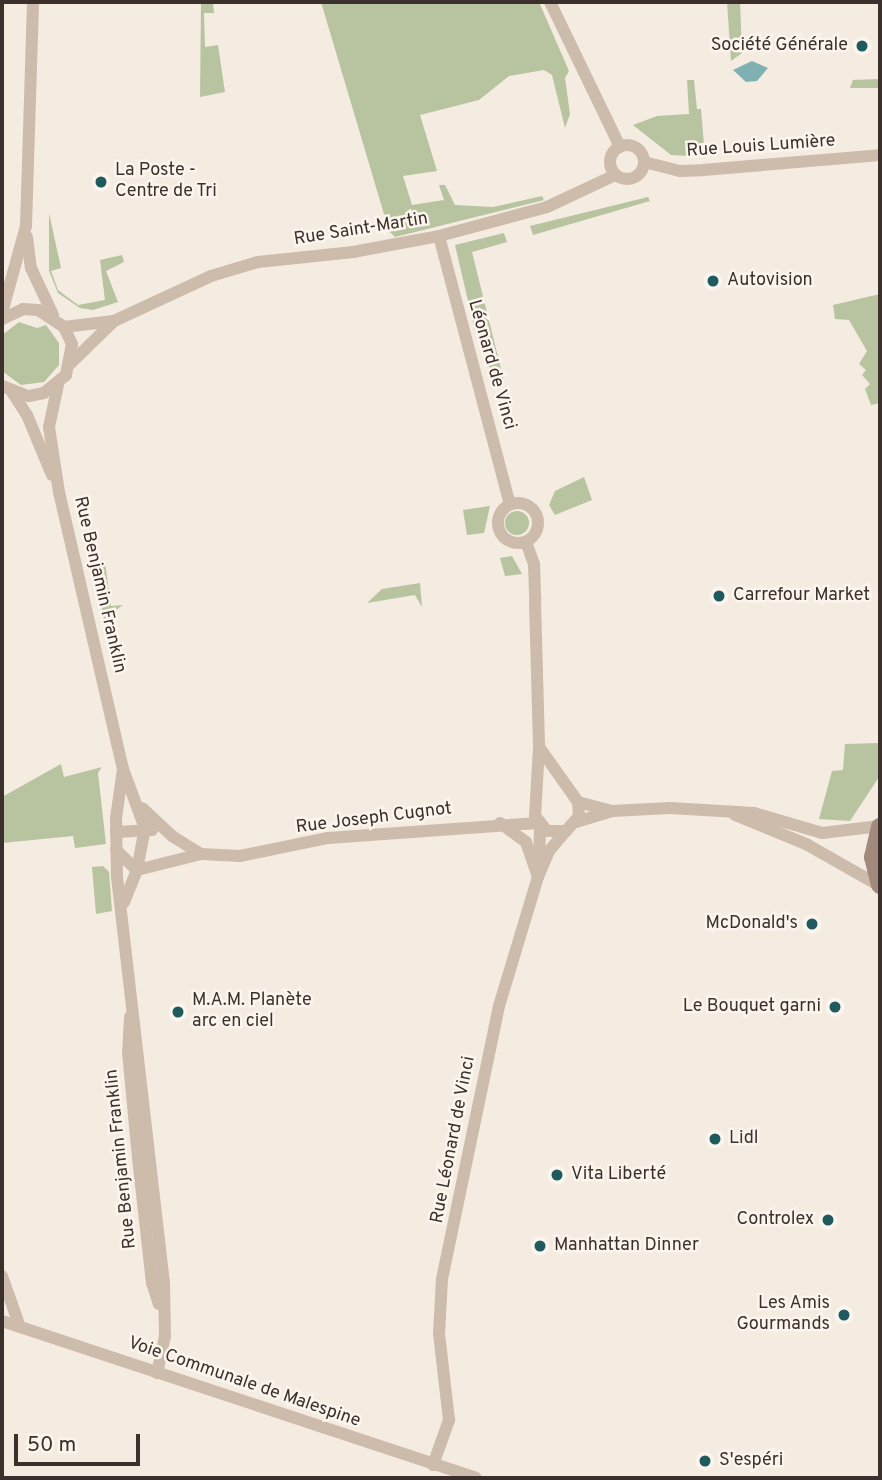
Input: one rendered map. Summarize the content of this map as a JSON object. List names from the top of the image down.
{
  "streets": {
    "street": [
      "Rue Louis Lumière",
      "Rue Saint-Martin",
      "Léonard de Vinci",
      "Rue Benjamin Franklin",
      "Rue Joseph Cugnot",
      "Rue Léonard de Vinci",
      "Voie Communale de Malespine"
    ]
  },
  "crossings": [
    ["Rue Louis Lumière", "Rue Saint-Martin"],
    ["Rue Saint-Martin", "Léonard de Vinci"],
    ["Rue Saint-Martin", "Rue Benjamin Franklin"],
    ["Rue Benjamin Franklin", "Voie Communale de Malespine"],
    ["Rue Joseph Cugnot", "Rue Léonard de Vinci"],
    ["Rue Léonard de Vinci", "Voie Communale de Malespine"]
  ],
  "places": [
    "Société Générale",
    "La Poste - Centre de Tri",
    "Autovision",
    "Carrefour Market",
    "McDonald's",
    "Le Bouquet garni",
    "M.A.M. Planète arc en ciel",
    "Lidl",
    "Vita Liberté",
    "Controlex",
    "Manhattan Dinner",
    "Les Amis Gourmands",
    "S'espéri"
  ],
  "scale_bar": "50 m"
}
